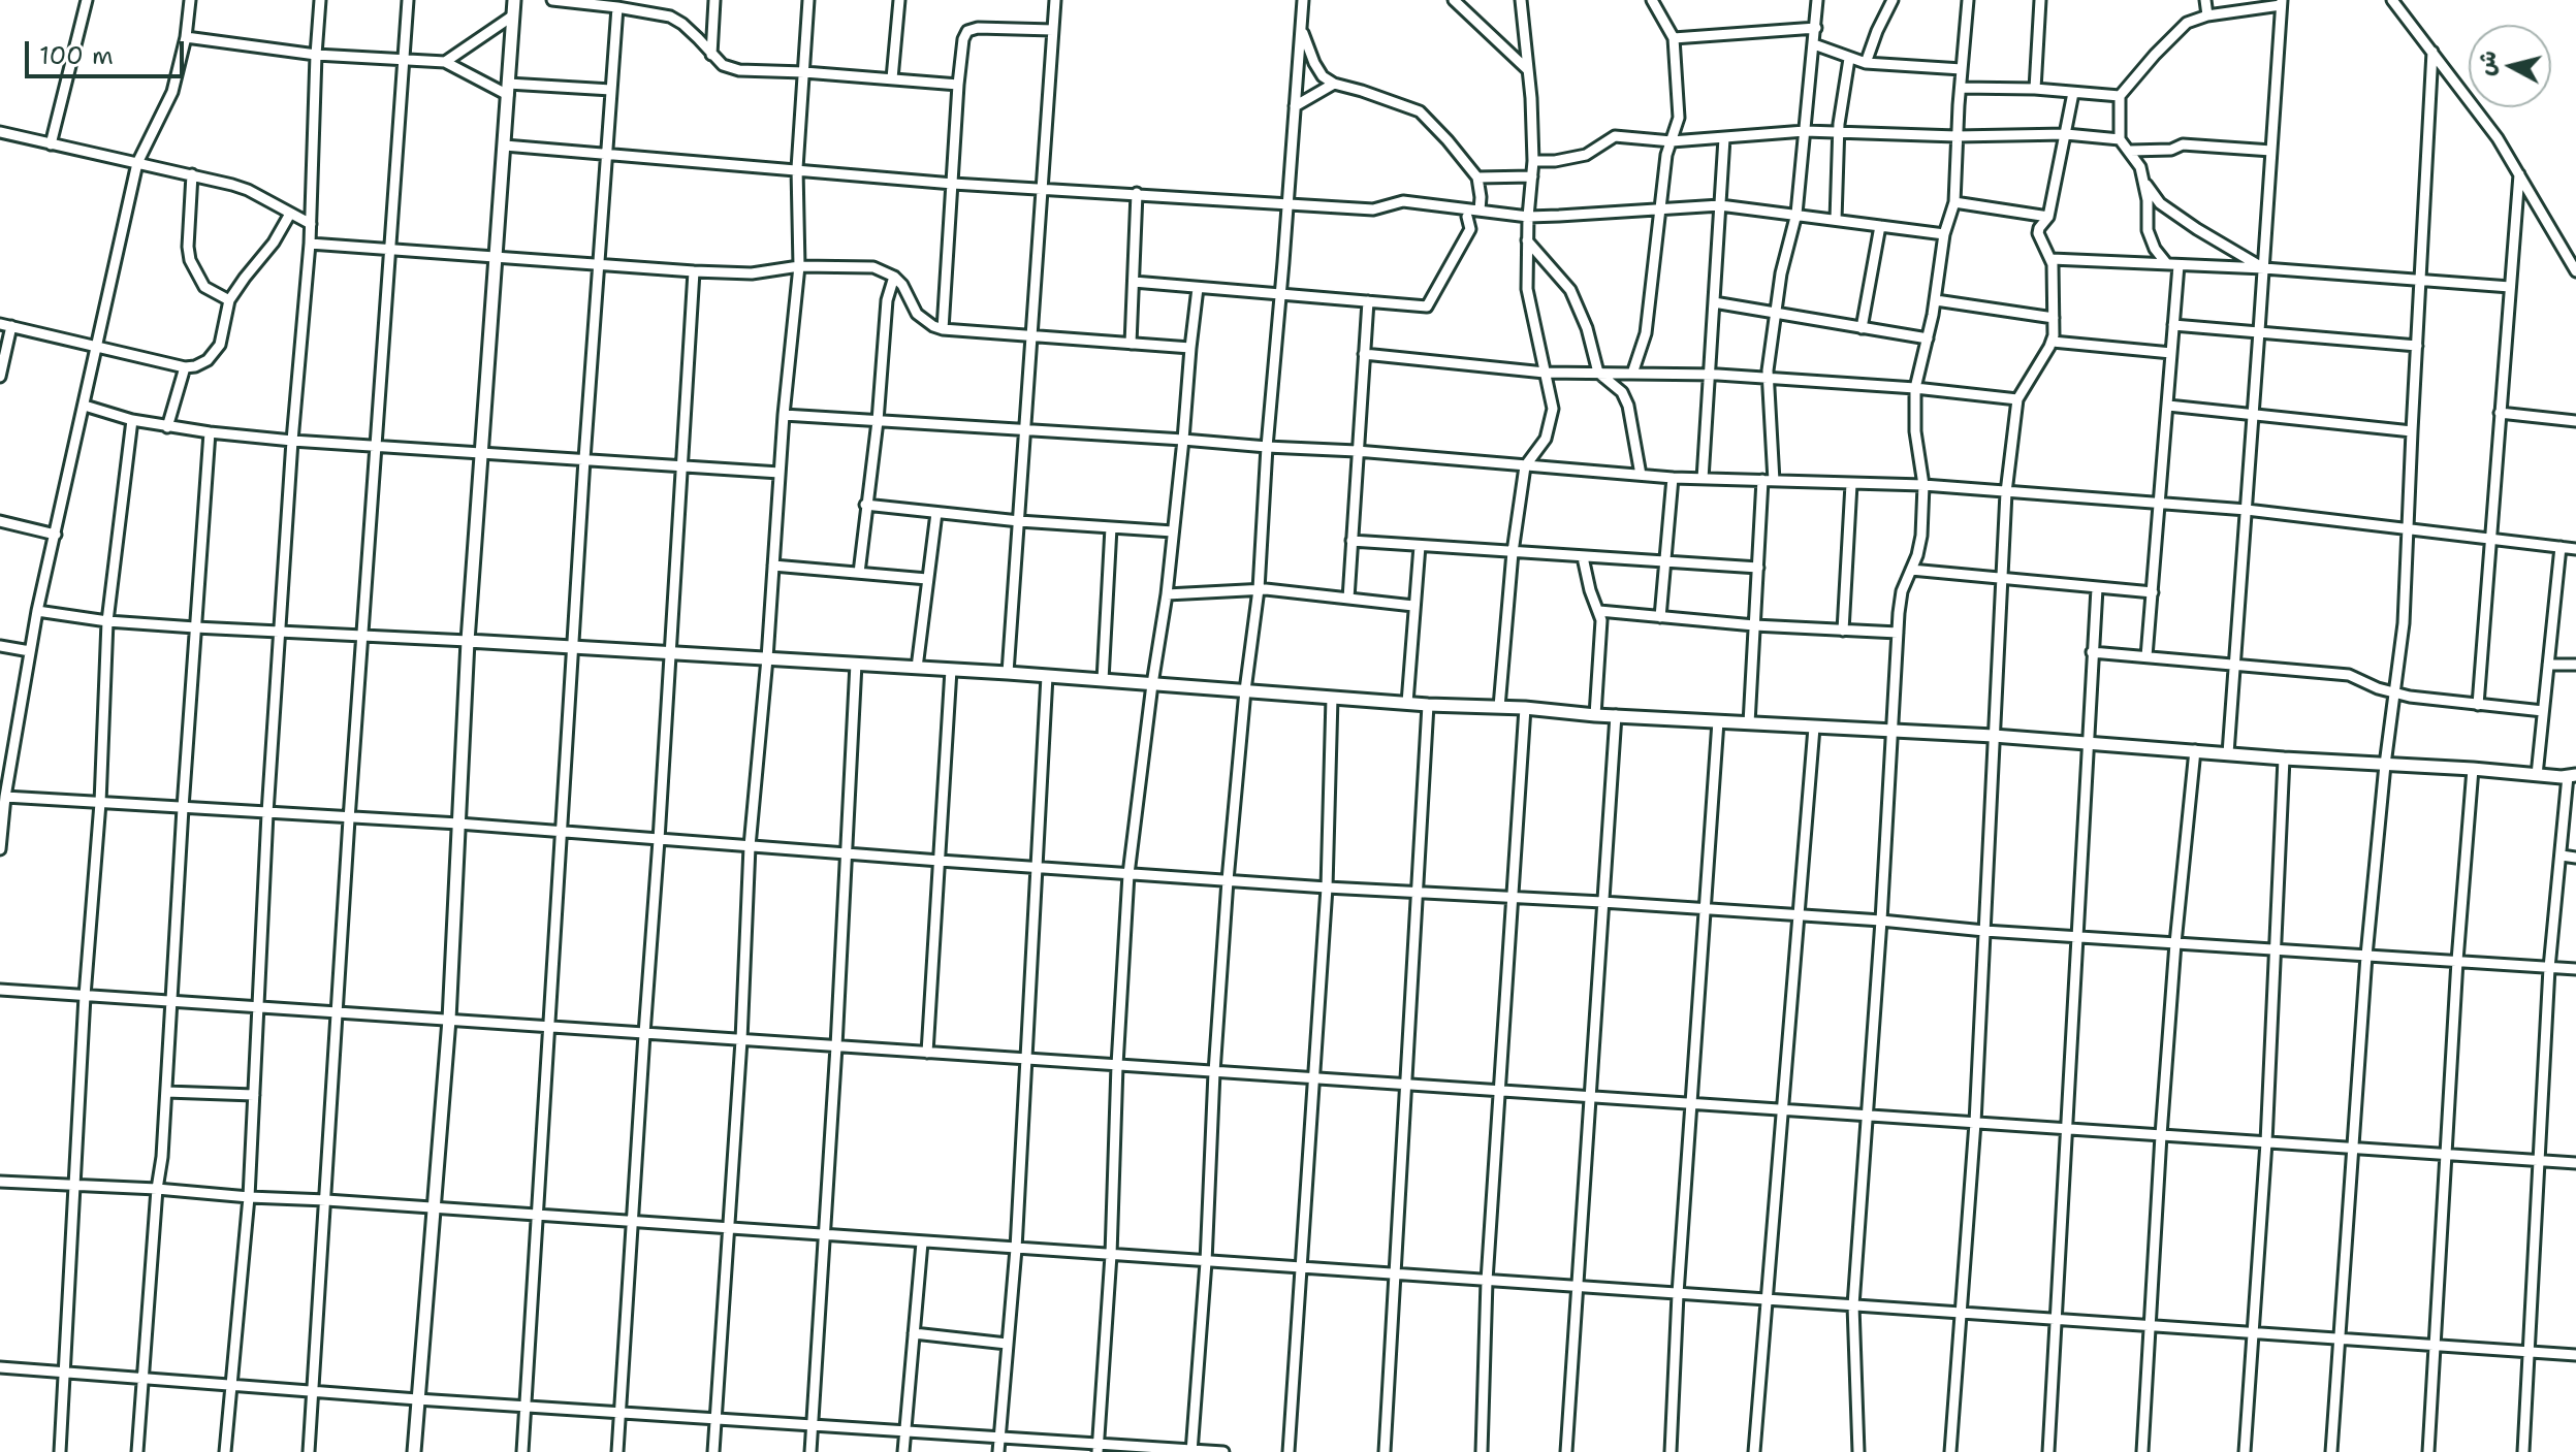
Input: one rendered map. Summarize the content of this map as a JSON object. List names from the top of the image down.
{
  "scale_bar": "100 m",
  "north": "left"
}
